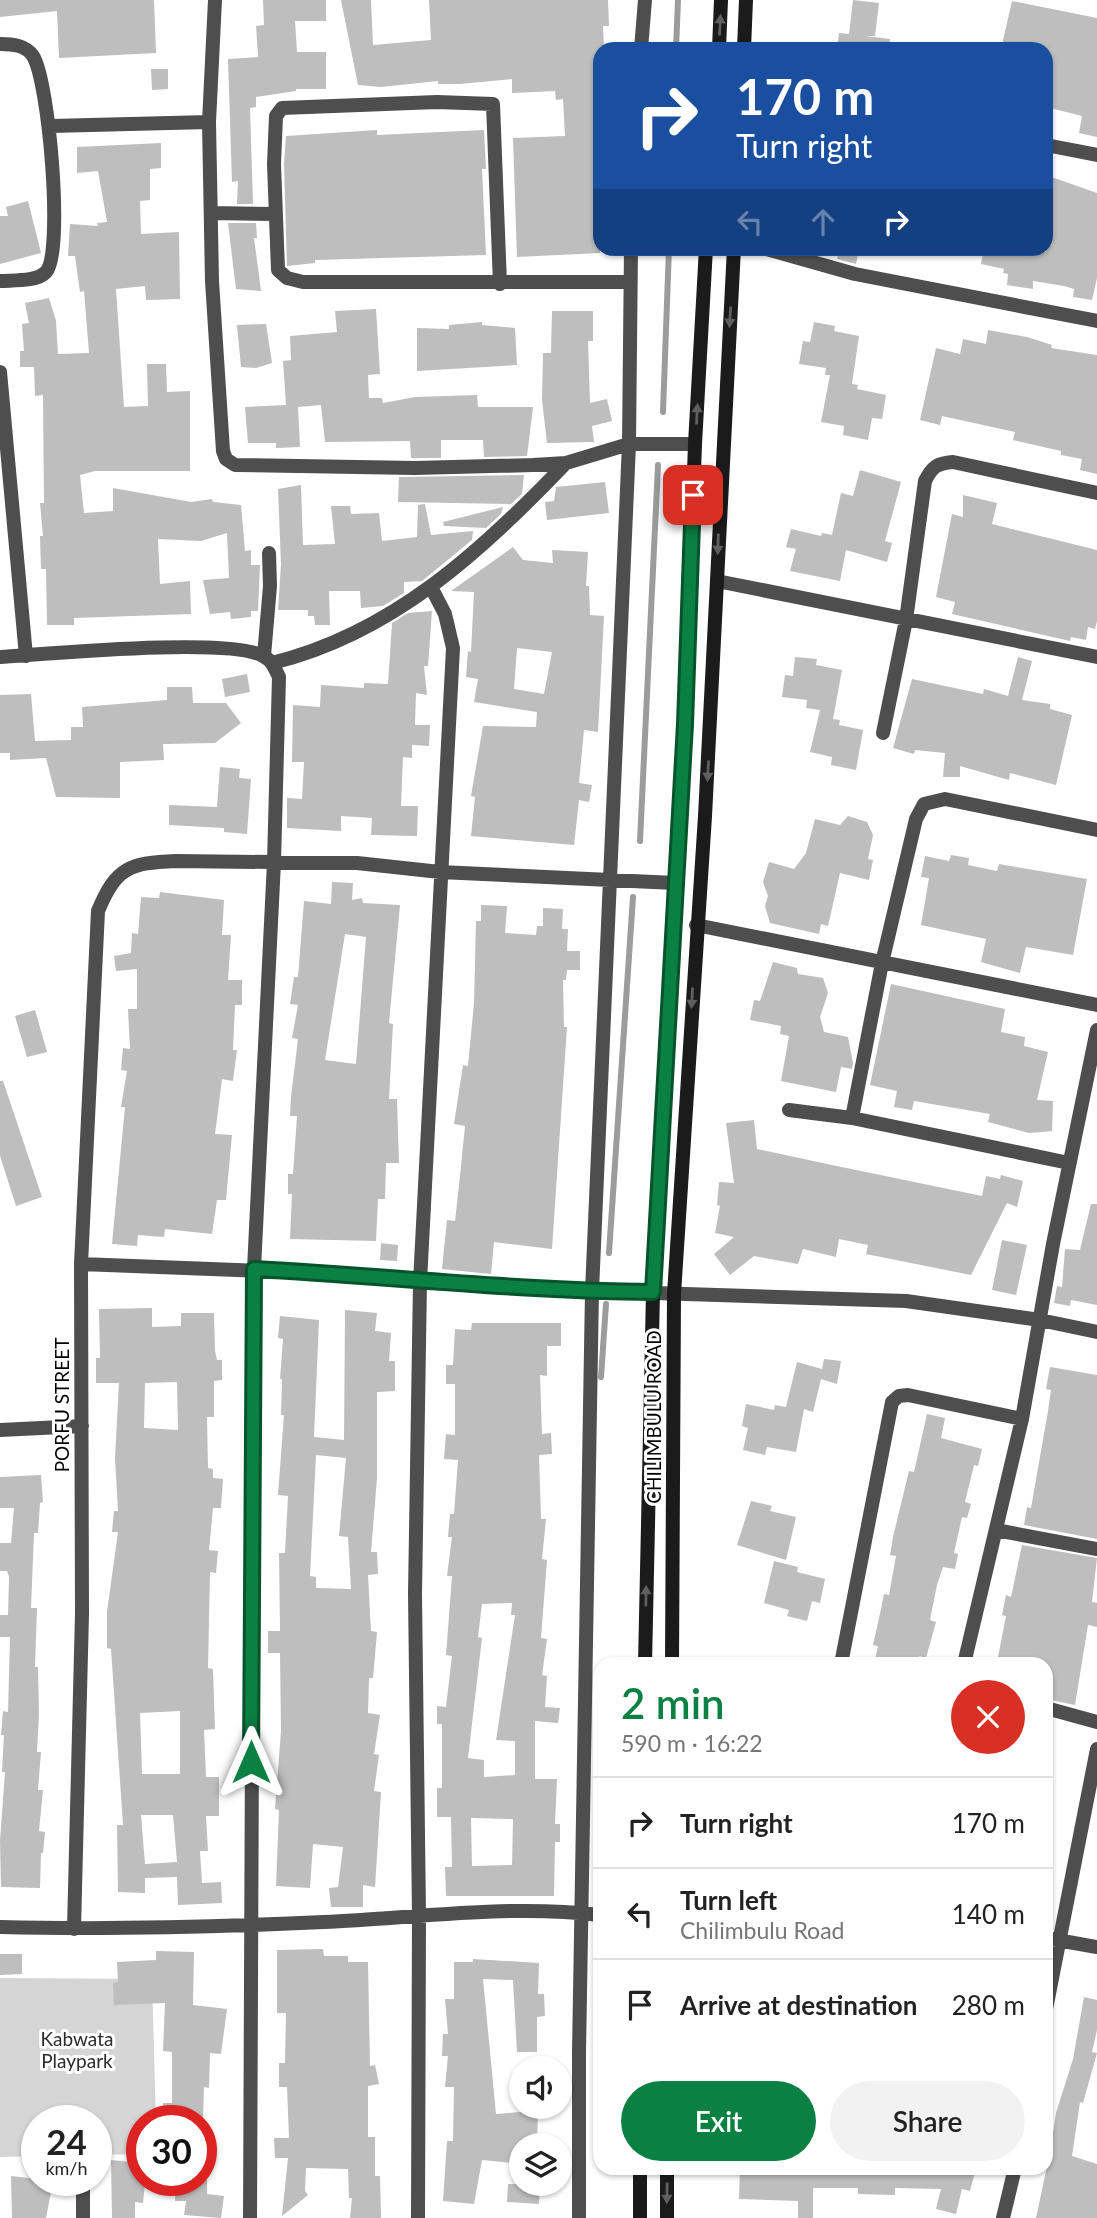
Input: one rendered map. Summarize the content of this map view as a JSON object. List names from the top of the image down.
{
  "streets": {
    "main road": ["CHILIMBULU ROAD"],
    "street": ["PORFU STREET"]
  },
  "parks": ["Kabwata Playpark"],
  "page": {
    "turn": ["170 m", "Turn right"],
    "heading": ["2 min", "590 m · 16:22"],
    "list": [
      {
        "name": "Turn right",
        "value": "170 m"
      },
      {
        "name": "Turn left",
        "note": "Chilimbulu Road",
        "value": "140 m"
      },
      {
        "name": "Arrive at destination",
        "value": "280 m"
      }
    ],
    "buttons": ["Exit", "Share"],
    "speed": "24 km/h",
    "limit": "30"
  }
}
